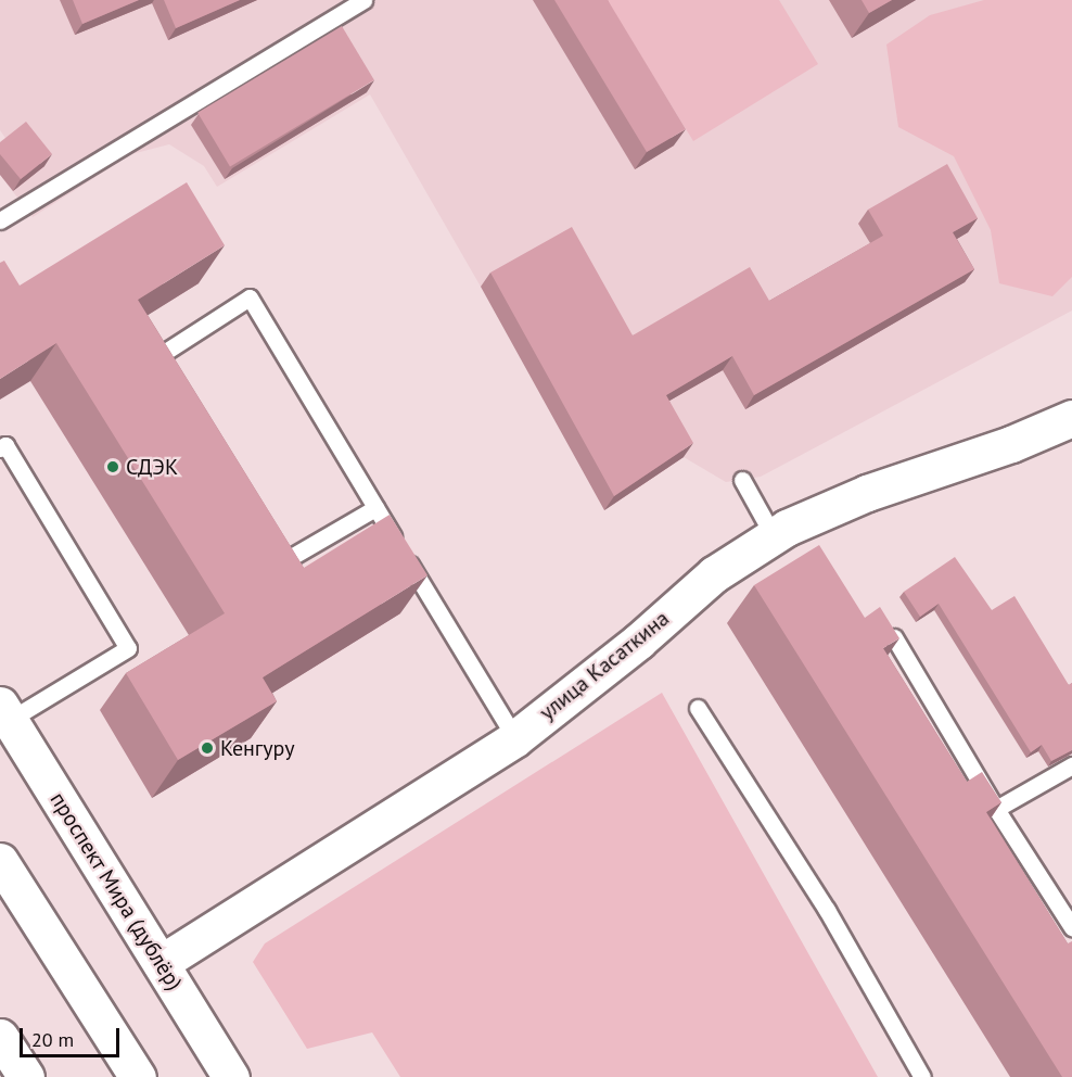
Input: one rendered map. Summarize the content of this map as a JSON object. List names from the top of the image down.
{
  "streets": {
    "street": ["улица Касаткина", "проспект Мира (дублёр)"]
  },
  "crossings": [
    ["улица Касаткина", "проспект Мира (дублёр)"]
  ],
  "places": ["СДЭК", "Кенгуру"],
  "scale_bar": "20 m"
}
